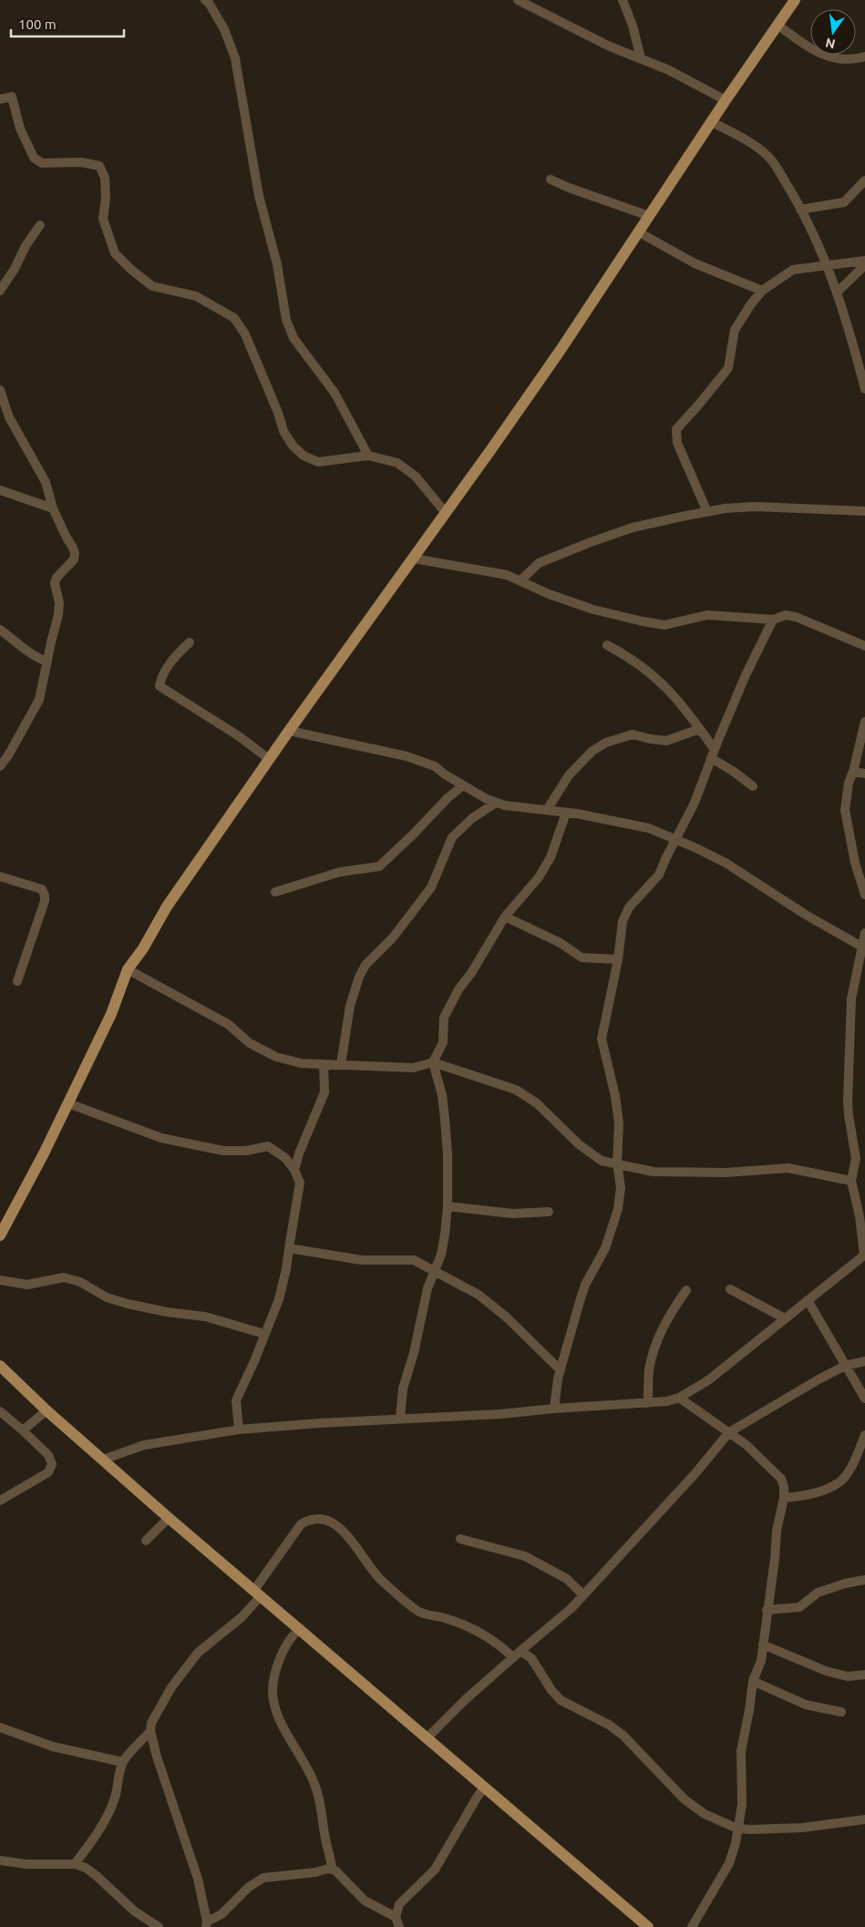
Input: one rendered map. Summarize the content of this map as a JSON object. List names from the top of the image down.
{
  "scale_bar": "100 m",
  "north": "bottom"
}
